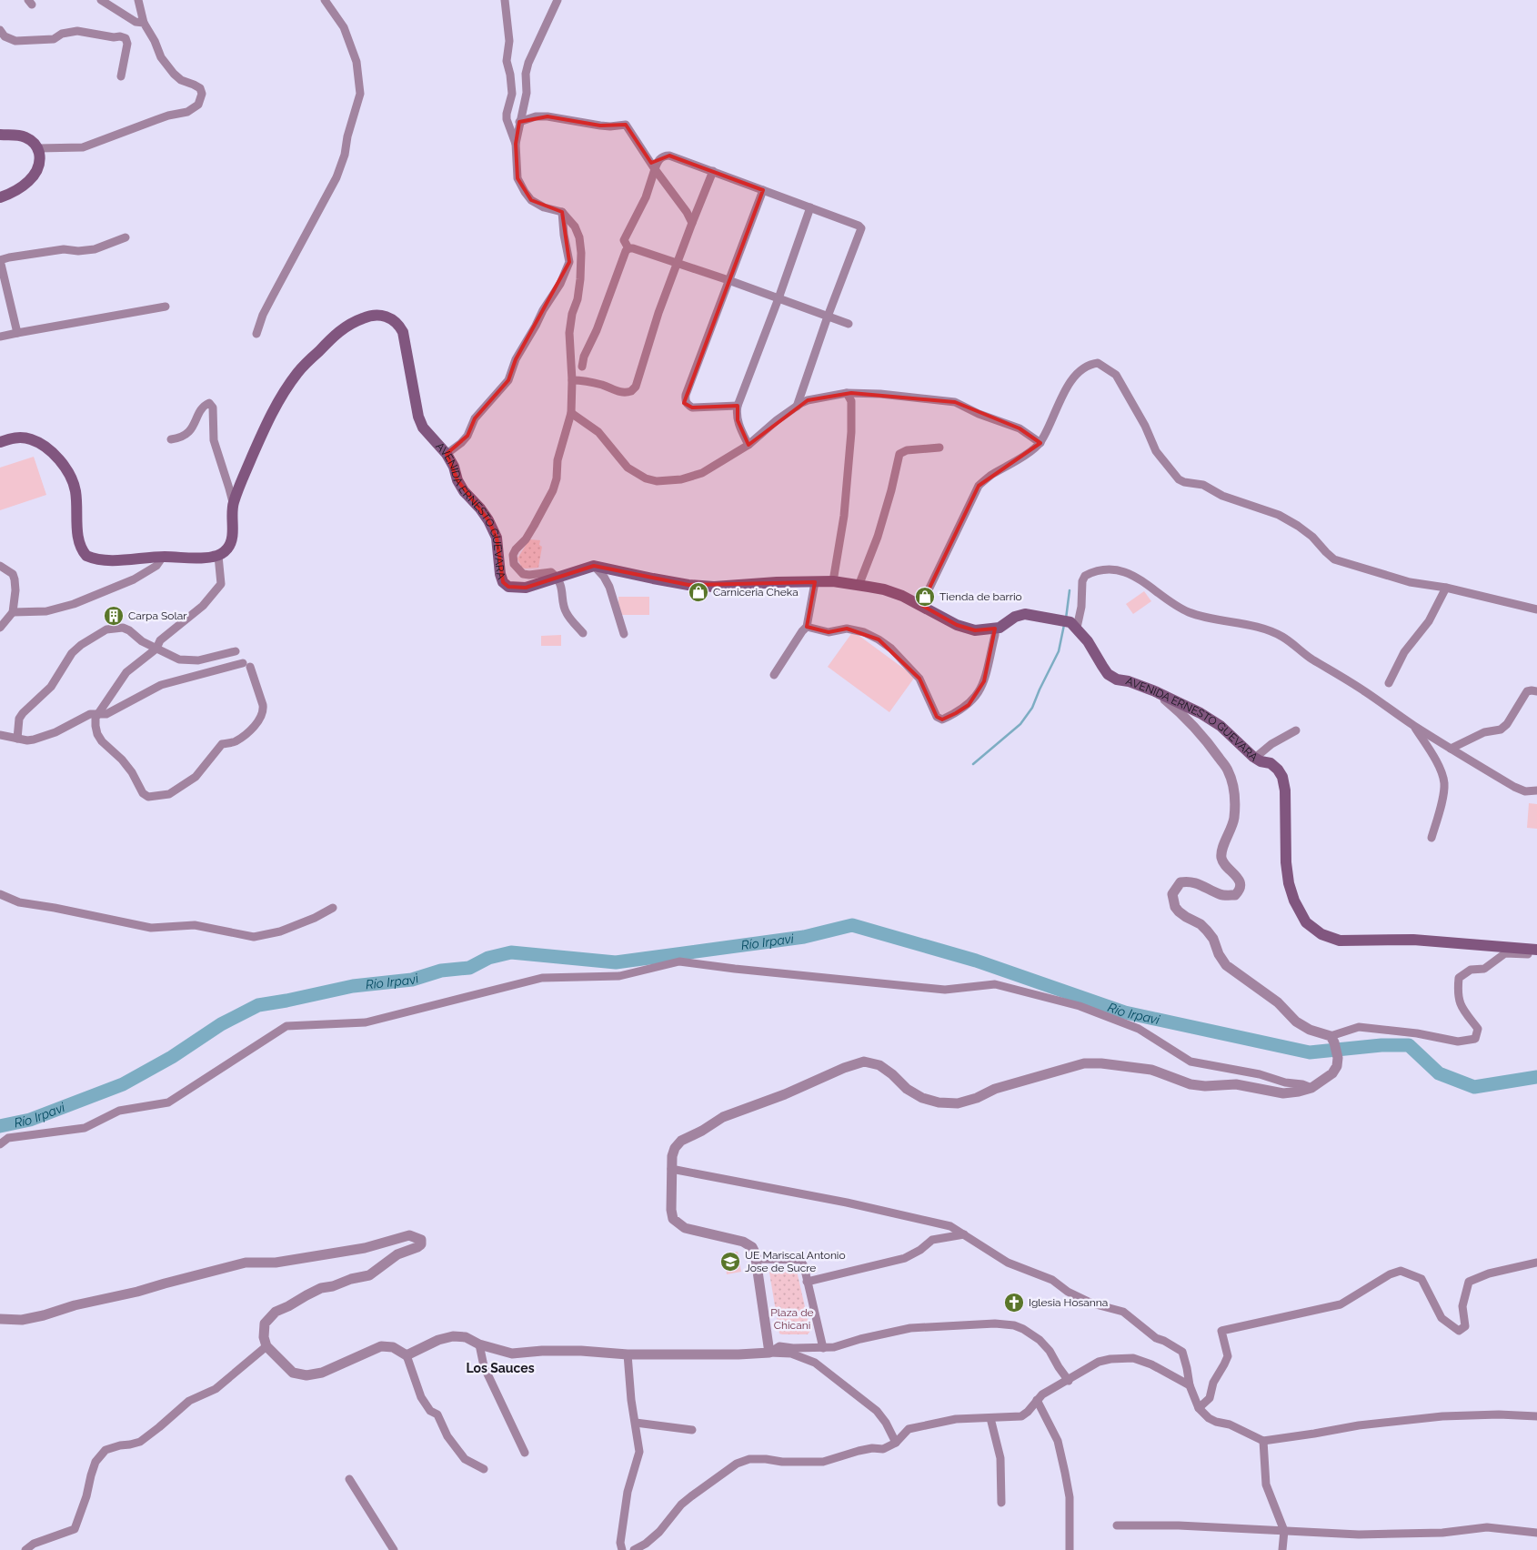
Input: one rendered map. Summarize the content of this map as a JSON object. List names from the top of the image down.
{
  "streets": {
    "main road": ["AVENIDA ERNESTO GUEVARA"]
  },
  "districts": ["Los Sauces"],
  "water": ["Río Irpavi"],
  "parks": ["Plaza de Chicani"],
  "places": {
    "shop": ["Carniceria Cheka", "Tienda de barrio"],
    "building": ["Carpa Solar"],
    "school or university": ["UE Mariscal Antonio Jose de Sucre"],
    "church": ["Iglesia Hosanna"]
  }
}
